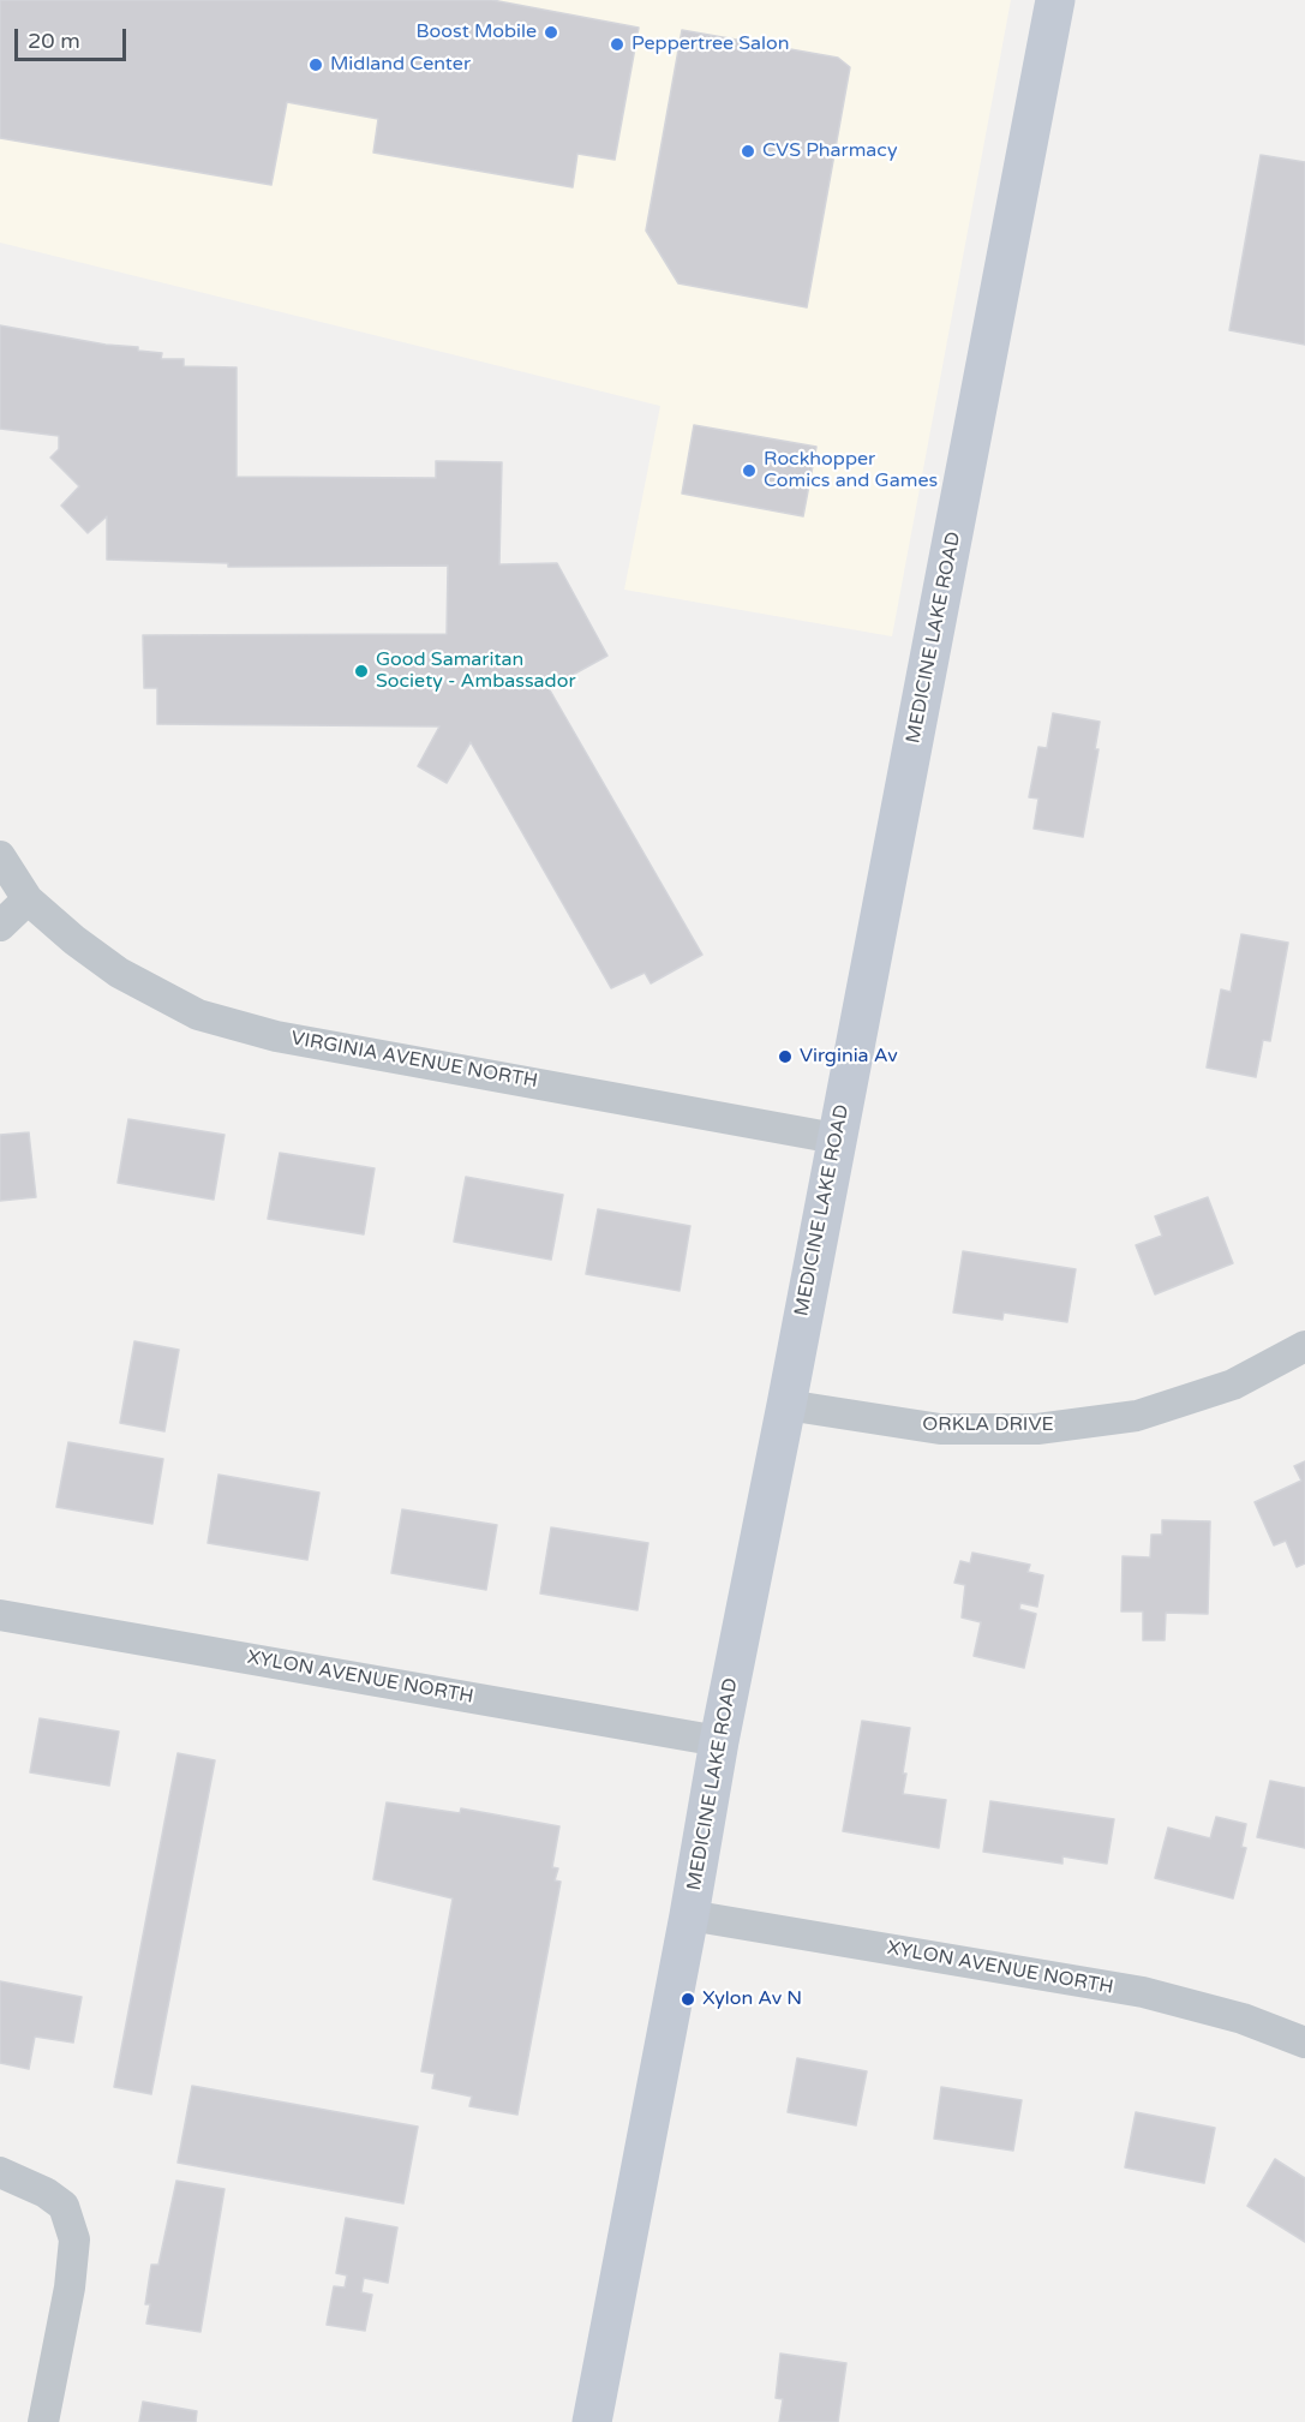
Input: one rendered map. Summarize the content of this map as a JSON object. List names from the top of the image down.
{
  "streets": {
    "street": [
      "MEDICINE LAKE ROAD",
      "VIRGINIA AVENUE NORTH",
      "ORKLA DRIVE",
      "XYLON AVENUE NORTH"
    ]
  },
  "crossings": [
    ["MEDICINE LAKE ROAD", "VIRGINIA AVENUE NORTH"],
    ["MEDICINE LAKE ROAD", "ORKLA DRIVE"],
    ["MEDICINE LAKE ROAD", "XYLON AVENUE NORTH"]
  ],
  "places": [
    "Boost Mobile",
    "Peppertree Salon",
    "Midland Center",
    "CVS Pharmacy",
    "Rockhopper Comics and Games",
    "Good Samaritan Society - Ambassador",
    "Virginia Av",
    "Xylon Av N"
  ],
  "scale_bar": "20 m"
}
